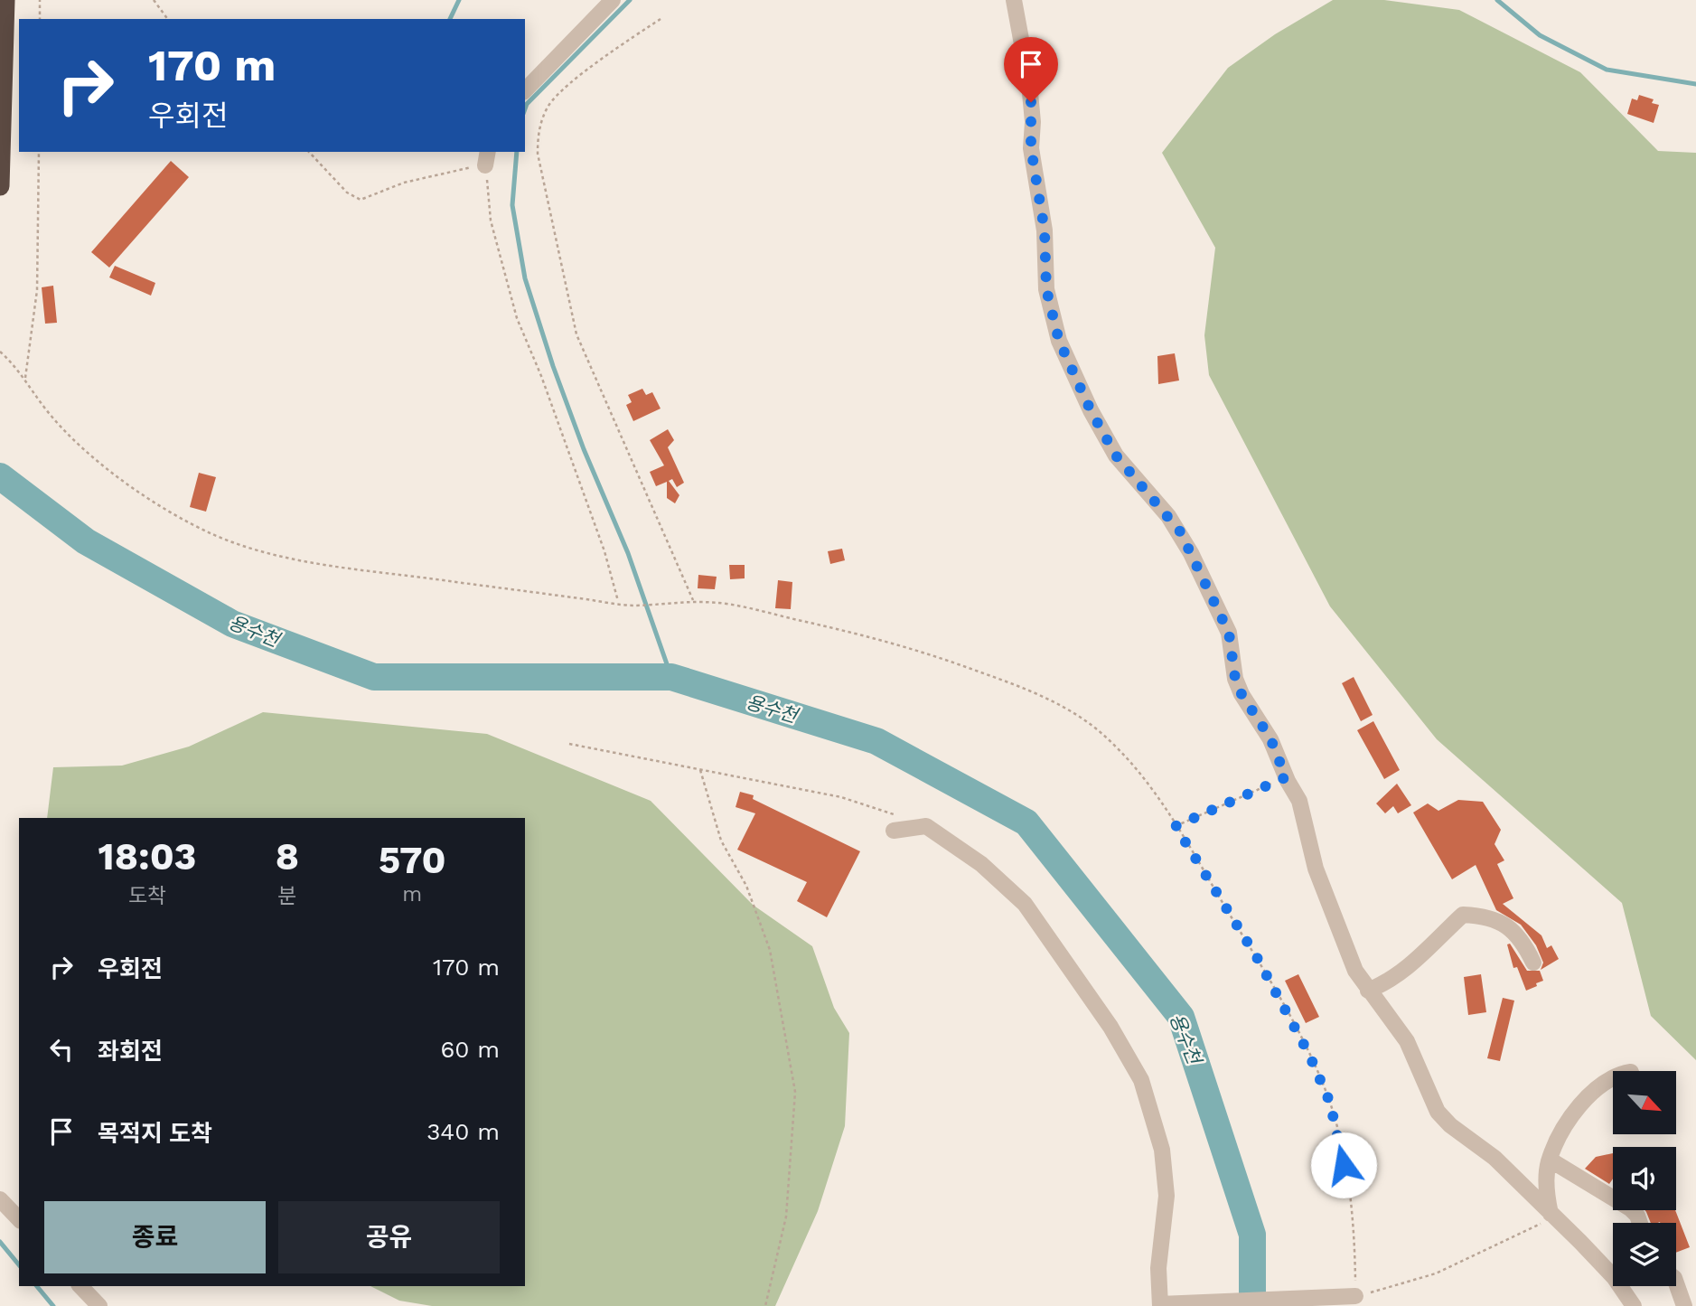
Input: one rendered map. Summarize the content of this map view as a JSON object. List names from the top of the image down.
{
  "water": ["용수천"],
  "north": "bottom right",
  "page": {
    "turn": ["170 m", "우회전"],
    "eta": [
      "18:03",
      "도착",
      "8",
      "분",
      "570",
      "m"
    ],
    "list": [
      {
        "name": "우회전",
        "value": "170 m"
      },
      {
        "name": "좌회전",
        "value": "60 m"
      },
      {
        "name": "목적지 도착",
        "value": "340 m"
      }
    ],
    "buttons": ["종료", "공유"]
  }
}
